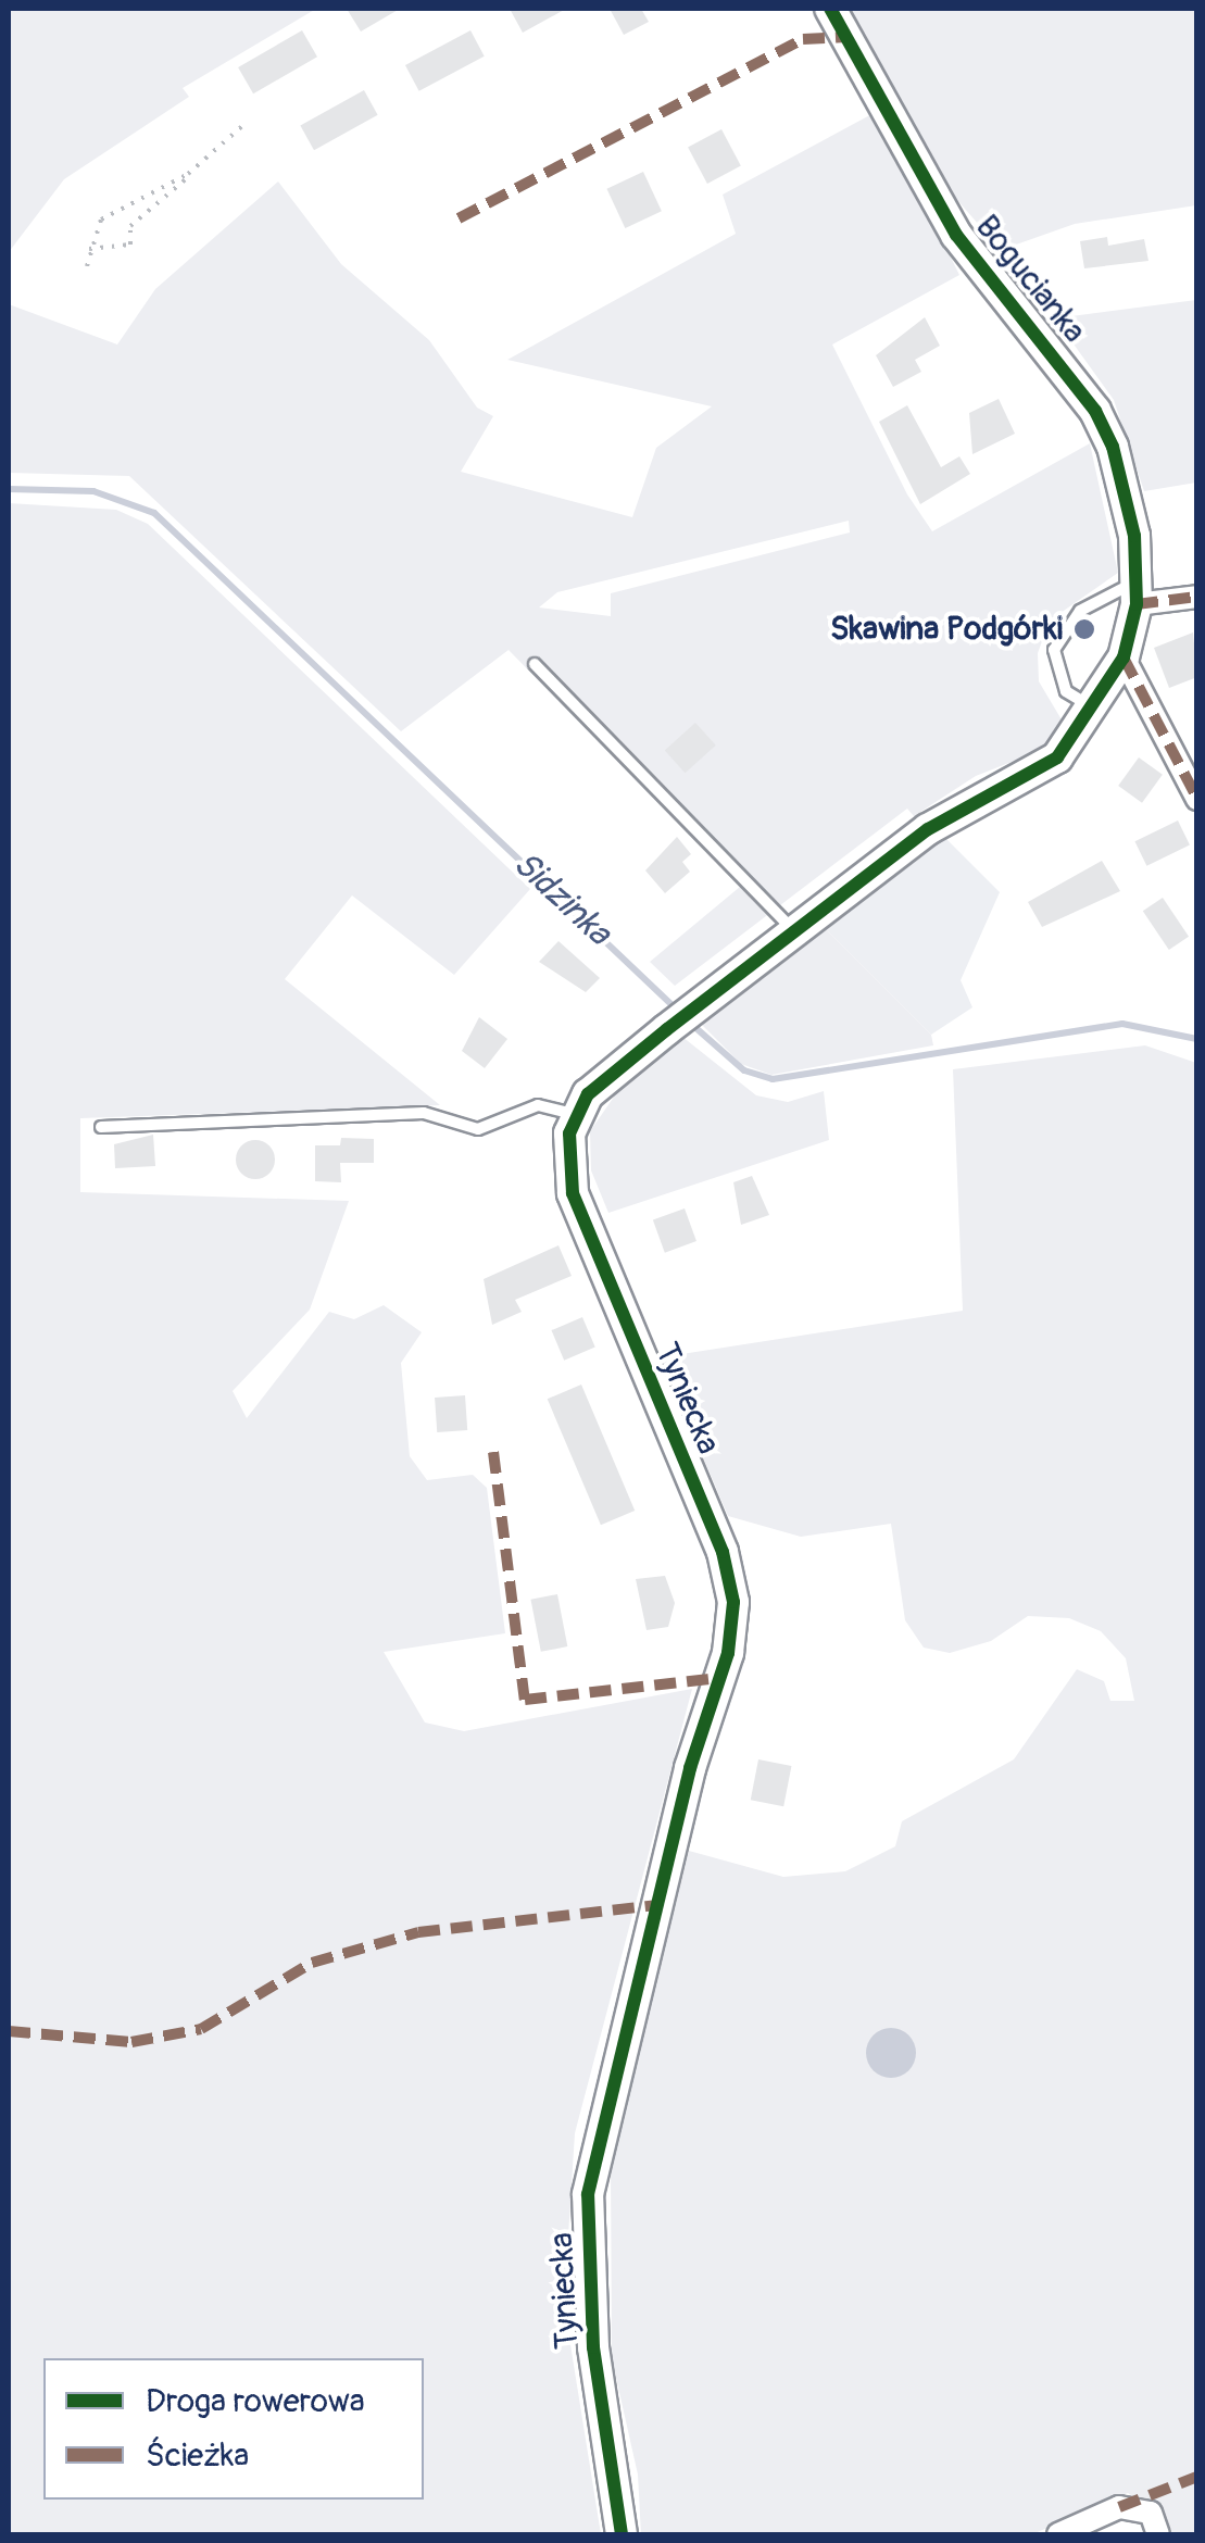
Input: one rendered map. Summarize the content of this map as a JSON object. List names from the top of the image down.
{
  "streets": {
    "street": ["Bogucianka", "Tyniecka"]
  },
  "water": ["Sidzinka"],
  "places": ["Skawina Podgórki"],
  "legend": ["Droga rowerowa", "Ścieżka"]
}
